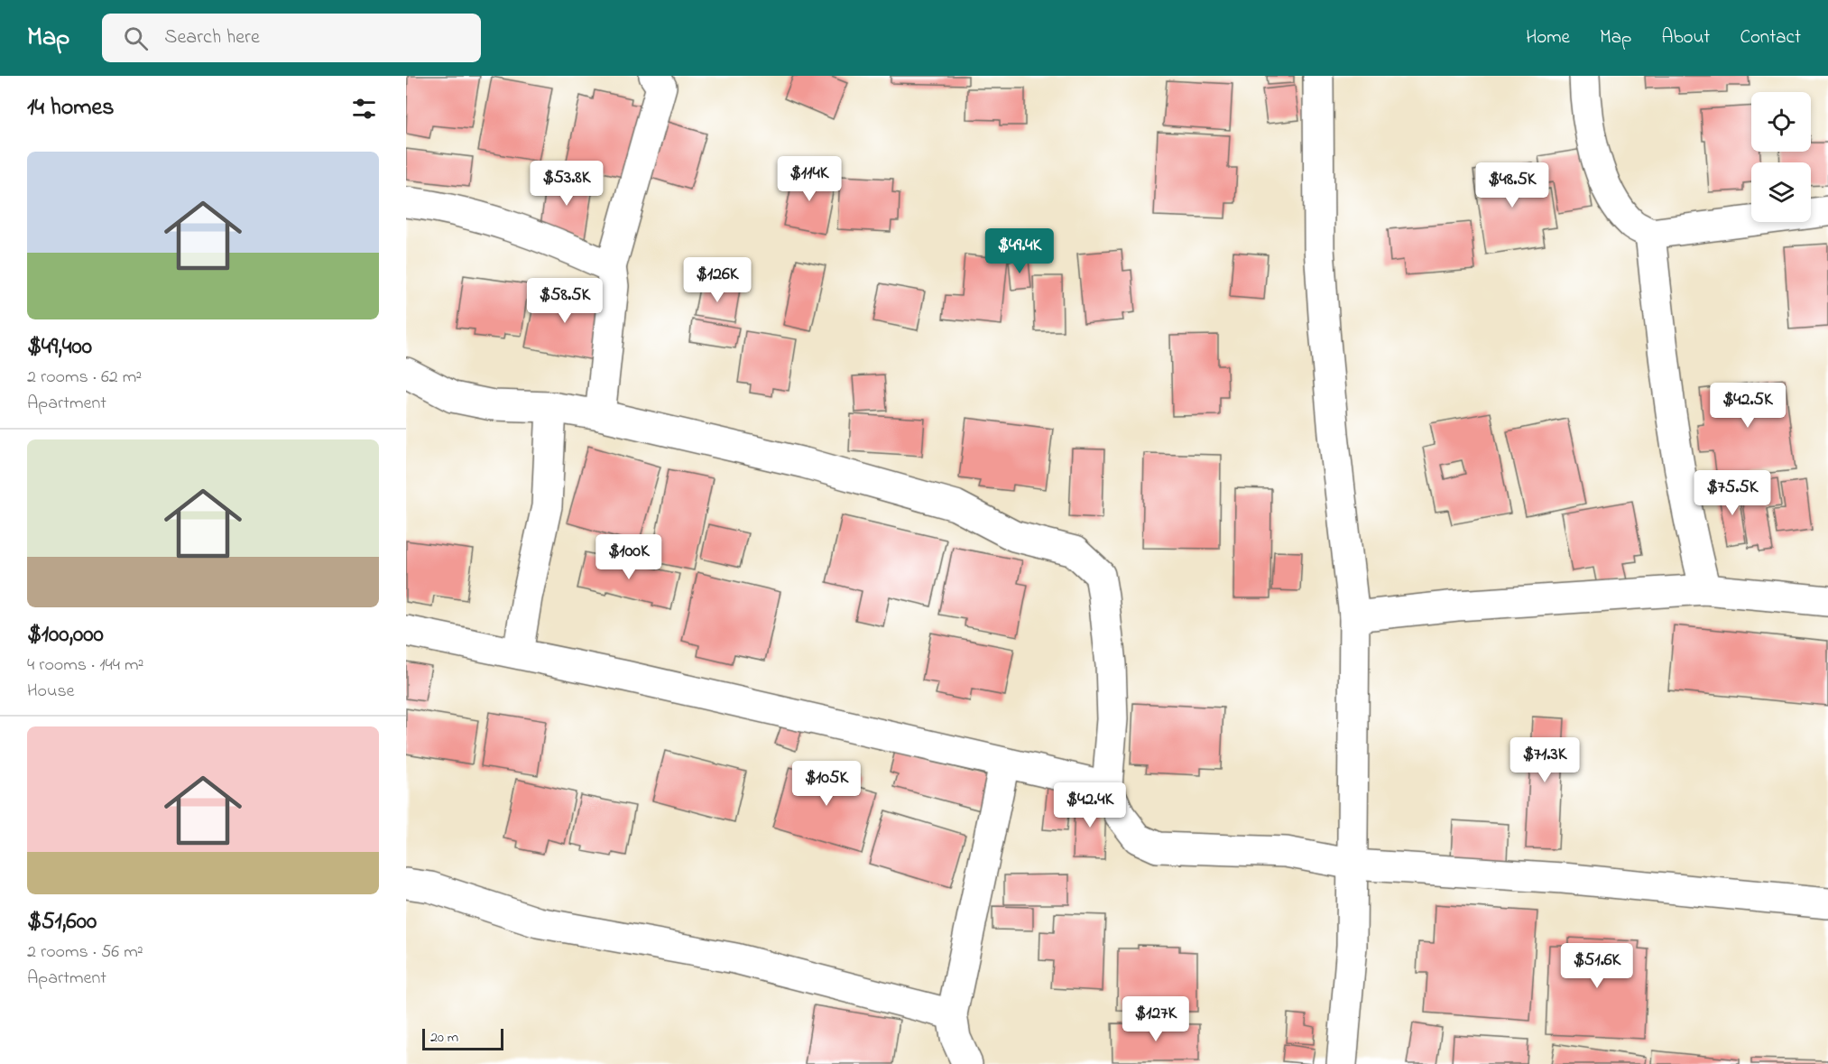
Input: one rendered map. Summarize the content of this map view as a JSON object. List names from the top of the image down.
{
  "scale_bar": "20 m",
  "page": {
    "header": "Map",
    "search": "Search here",
    "nav": [
      "Home",
      "Map",
      "About",
      "Contact"
    ],
    "heading": "14 homes",
    "list": [
      {
        "name": "$49,400",
        "note": "2 rooms · 62 m² · Apartment"
      },
      {
        "name": "$100,000",
        "note": "4 rooms · 144 m² · House"
      },
      {
        "name": "$51,600",
        "note": "2 rooms · 56 m² · Apartment"
      }
    ],
    "price": [
      "$114K",
      "$53.8K",
      "$48.5K",
      "$49.4K",
      "$126K",
      "$58.5K",
      "$42.5K",
      "$75.5K",
      "$100K",
      "$71.3K",
      "$105K",
      "$42.4K",
      "$51.6K",
      "$127K"
    ],
    "scale": "20 m"
  }
}
